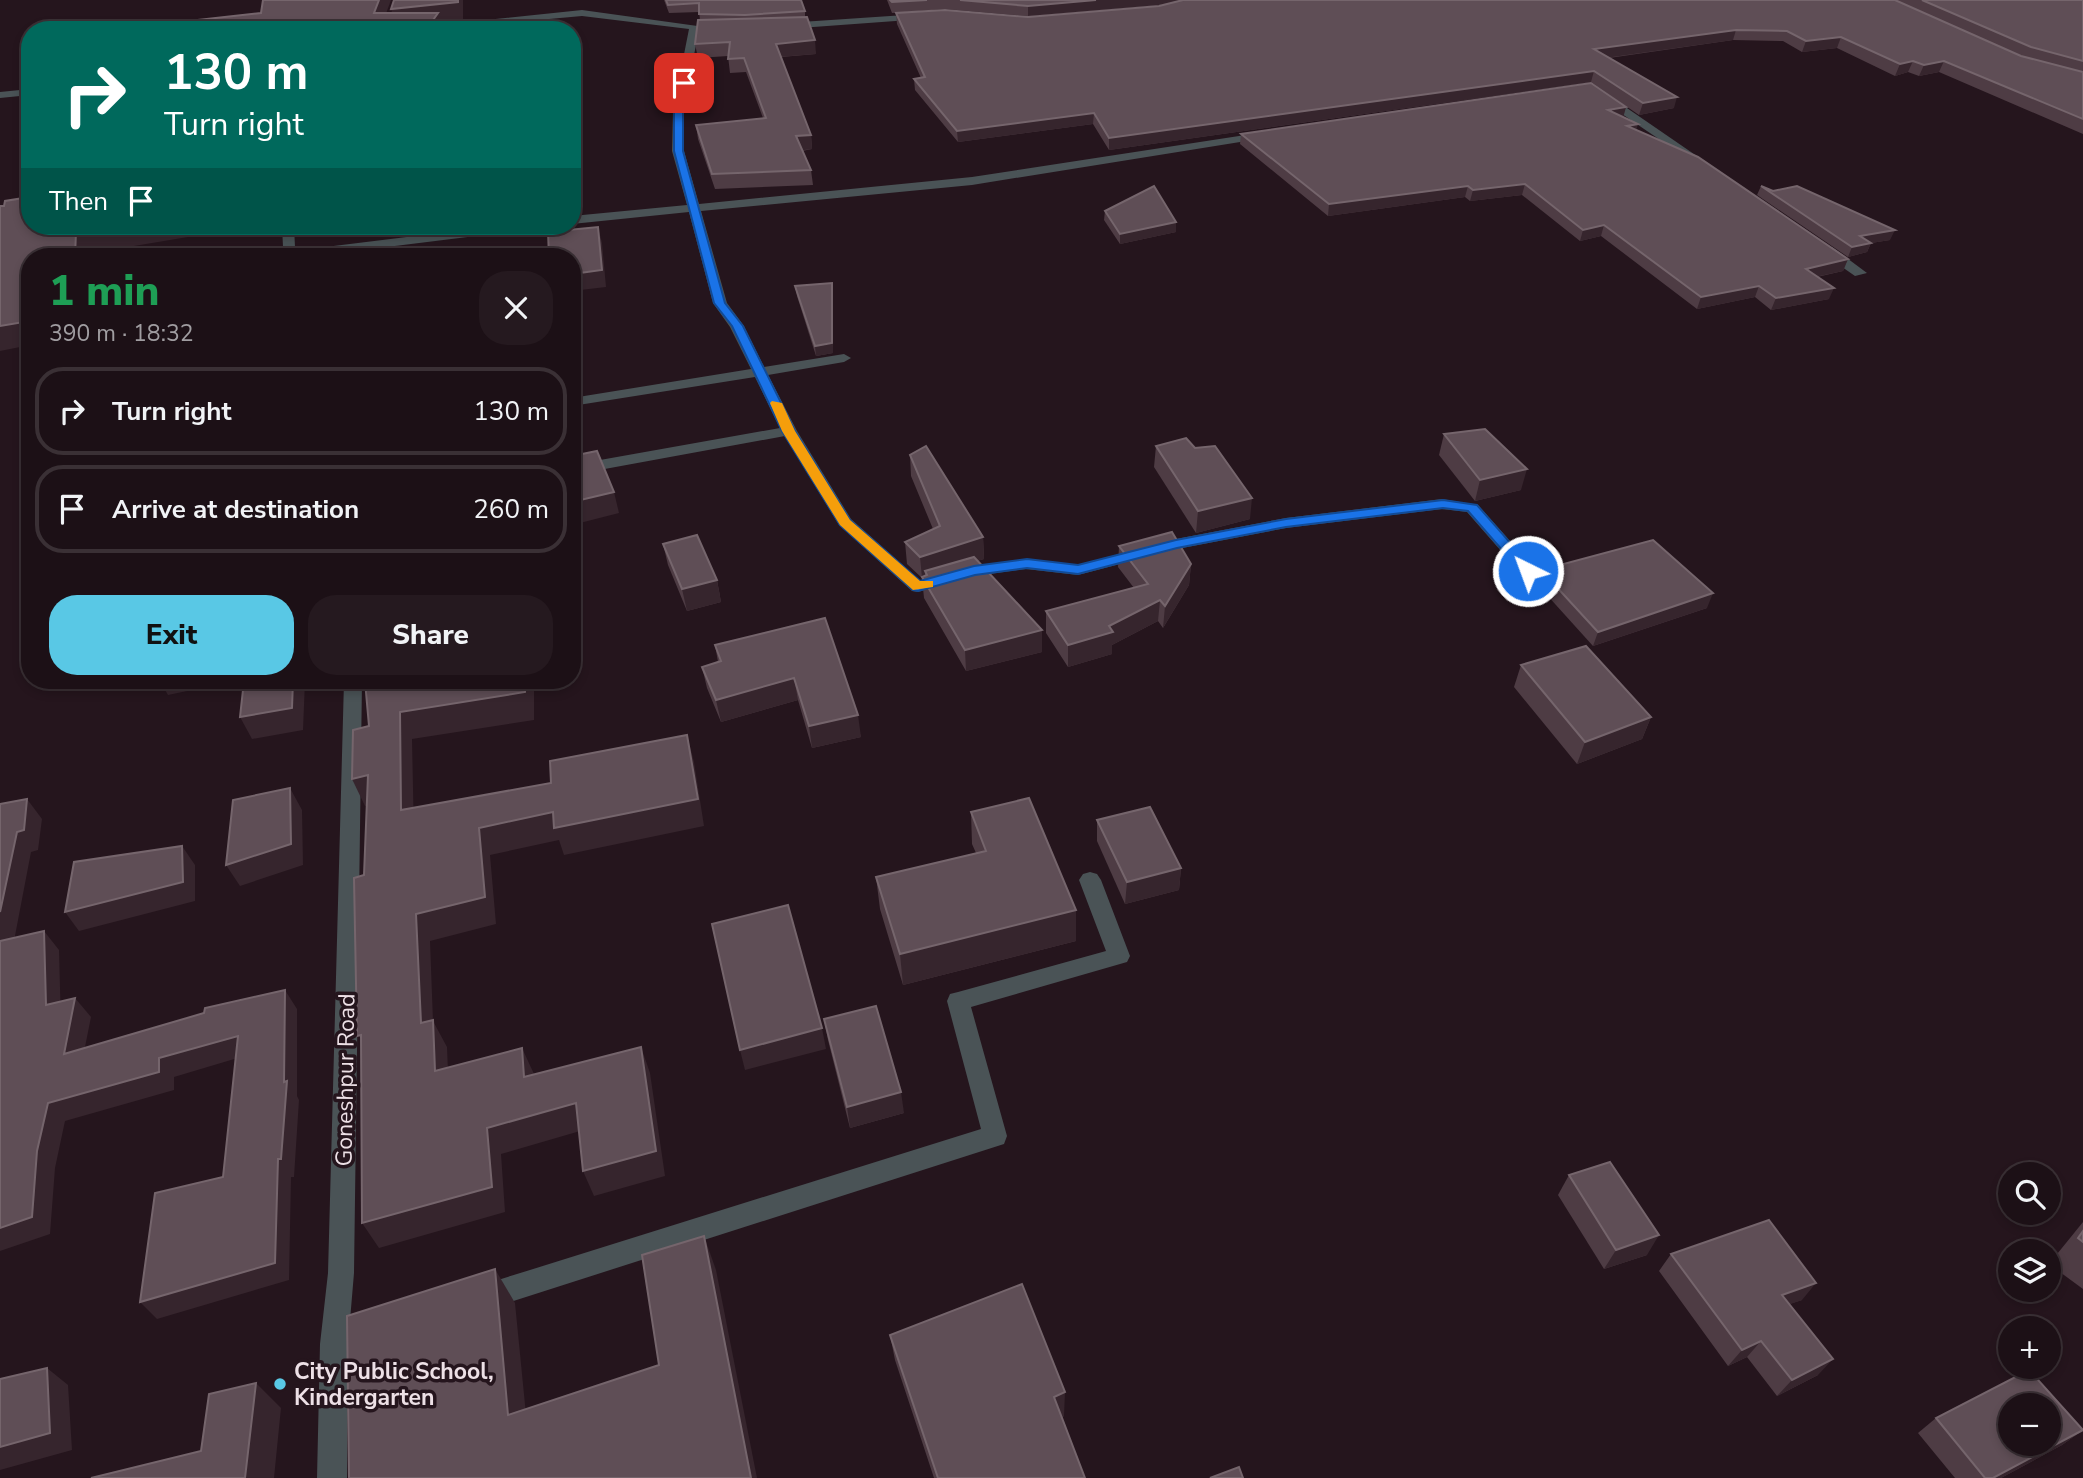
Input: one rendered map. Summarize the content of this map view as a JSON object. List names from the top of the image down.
{
  "streets": {
    "street": ["Goneshpur Road"]
  },
  "places": ["City Public School, Kindergarten"],
  "page": {
    "turn": ["130 m", "Turn right"],
    "then": "Then",
    "heading": ["1 min", "390 m · 18:32"],
    "list": [
      {
        "name": "Turn right",
        "value": "130 m"
      },
      {
        "name": "Arrive at destination",
        "value": "260 m"
      }
    ],
    "buttons": ["Exit", "Share"],
    "map_buttons": ["+", "−"]
  }
}
